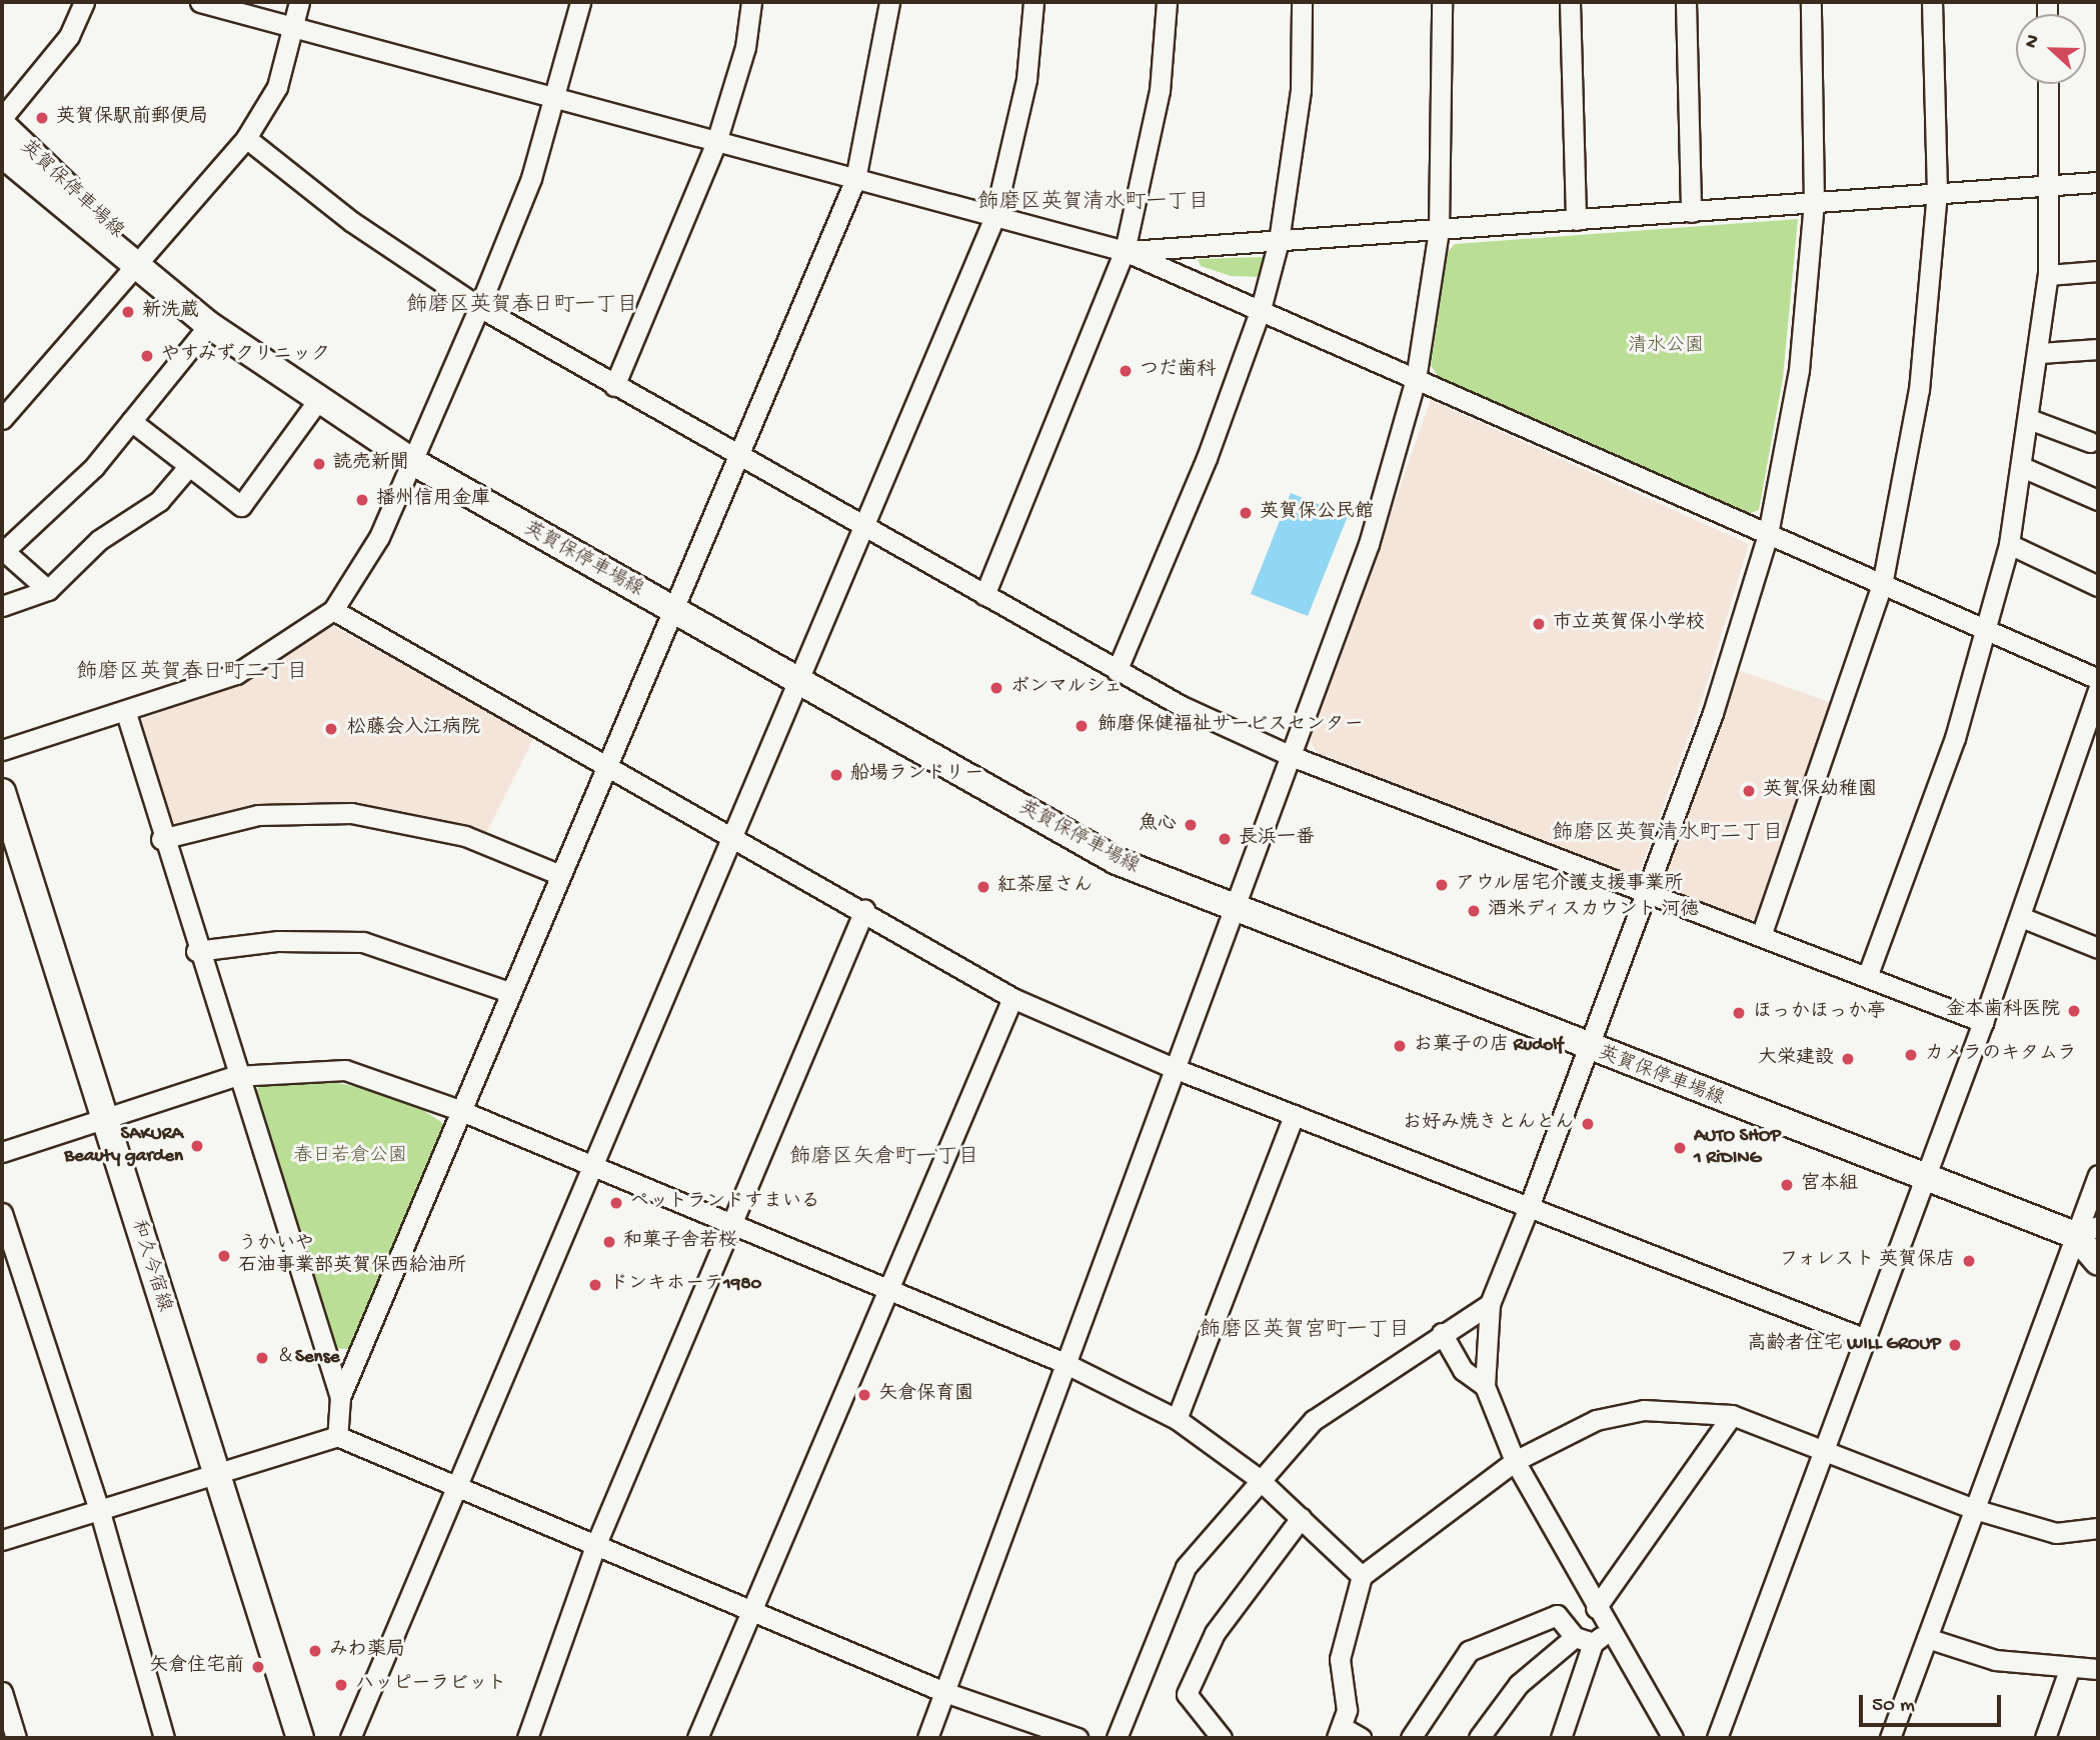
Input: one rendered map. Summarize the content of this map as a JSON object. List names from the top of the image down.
{
  "streets": {
    "main road": ["英賀保停車場線", "和久今宿線"]
  },
  "districts": [
    "飾磨区英賀清水町一丁目",
    "飾磨区英賀春日町一丁目",
    "飾磨区英賀春日町二丁目",
    "飾磨区英賀清水町二丁目",
    "飾磨区矢倉町一丁目",
    "飾磨区英賀宮町一丁目"
  ],
  "parks": ["清水公園", "春日若倉公園"],
  "places": [
    "英賀保駅前郵便局",
    "新洗蔵",
    "やすみずクリニック",
    "つだ歯科",
    "読売新聞",
    "播州信用金庫",
    "英賀保公民館",
    "市立英賀保小学校",
    "ボンマルシェ",
    "飾磨保健福祉サービスセンター",
    "松藤会入江病院",
    "船場ランドリー",
    "英賀保幼稚園",
    "魚心",
    "長浜一番",
    "アウル居宅介護支援事業所",
    "紅茶屋さん",
    "酒米ディスカウント 河徳",
    "金本歯科医院",
    "ほっかほっか亭",
    "お菓子の店 Rudolf",
    "カメラのキタムラ",
    "大栄建設",
    "お好み焼きとんとん",
    "SAKURA Beauty garden",
    "AUTO SHOP 1 RiDING",
    "宮本組",
    "ペットランドすまいる",
    "和菓子舎若桜",
    "うかいや 石油事業部英賀保西給油所",
    "フォレスト 英賀保店",
    "ドンキホーテ1980",
    "高齢者住宅 WILL GROUP",
    "＆Sense",
    "矢倉保育園",
    "みわ薬局",
    "矢倉住宅前",
    "ハッピーラビット"
  ],
  "scale_bar": "50 m",
  "north": "left"
}
